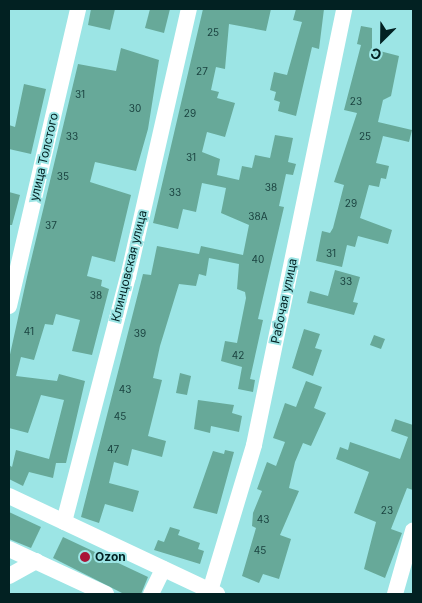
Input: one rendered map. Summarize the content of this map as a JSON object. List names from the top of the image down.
{
  "streets": {
    "street": ["улица Толстого", "Клинцовская улица", "Рабочая улица"]
  },
  "places": ["Ozon"],
  "house_numbers": [
    "25",
    "27",
    "31",
    "23",
    "30",
    "29",
    "33",
    "25",
    "31",
    "35",
    "38",
    "33",
    "29",
    "38А",
    "37",
    "31",
    "40",
    "33",
    "38",
    "41",
    "39",
    "42",
    "43",
    "45",
    "47",
    "23",
    "43",
    "45"
  ],
  "north": "bottom left"
}
